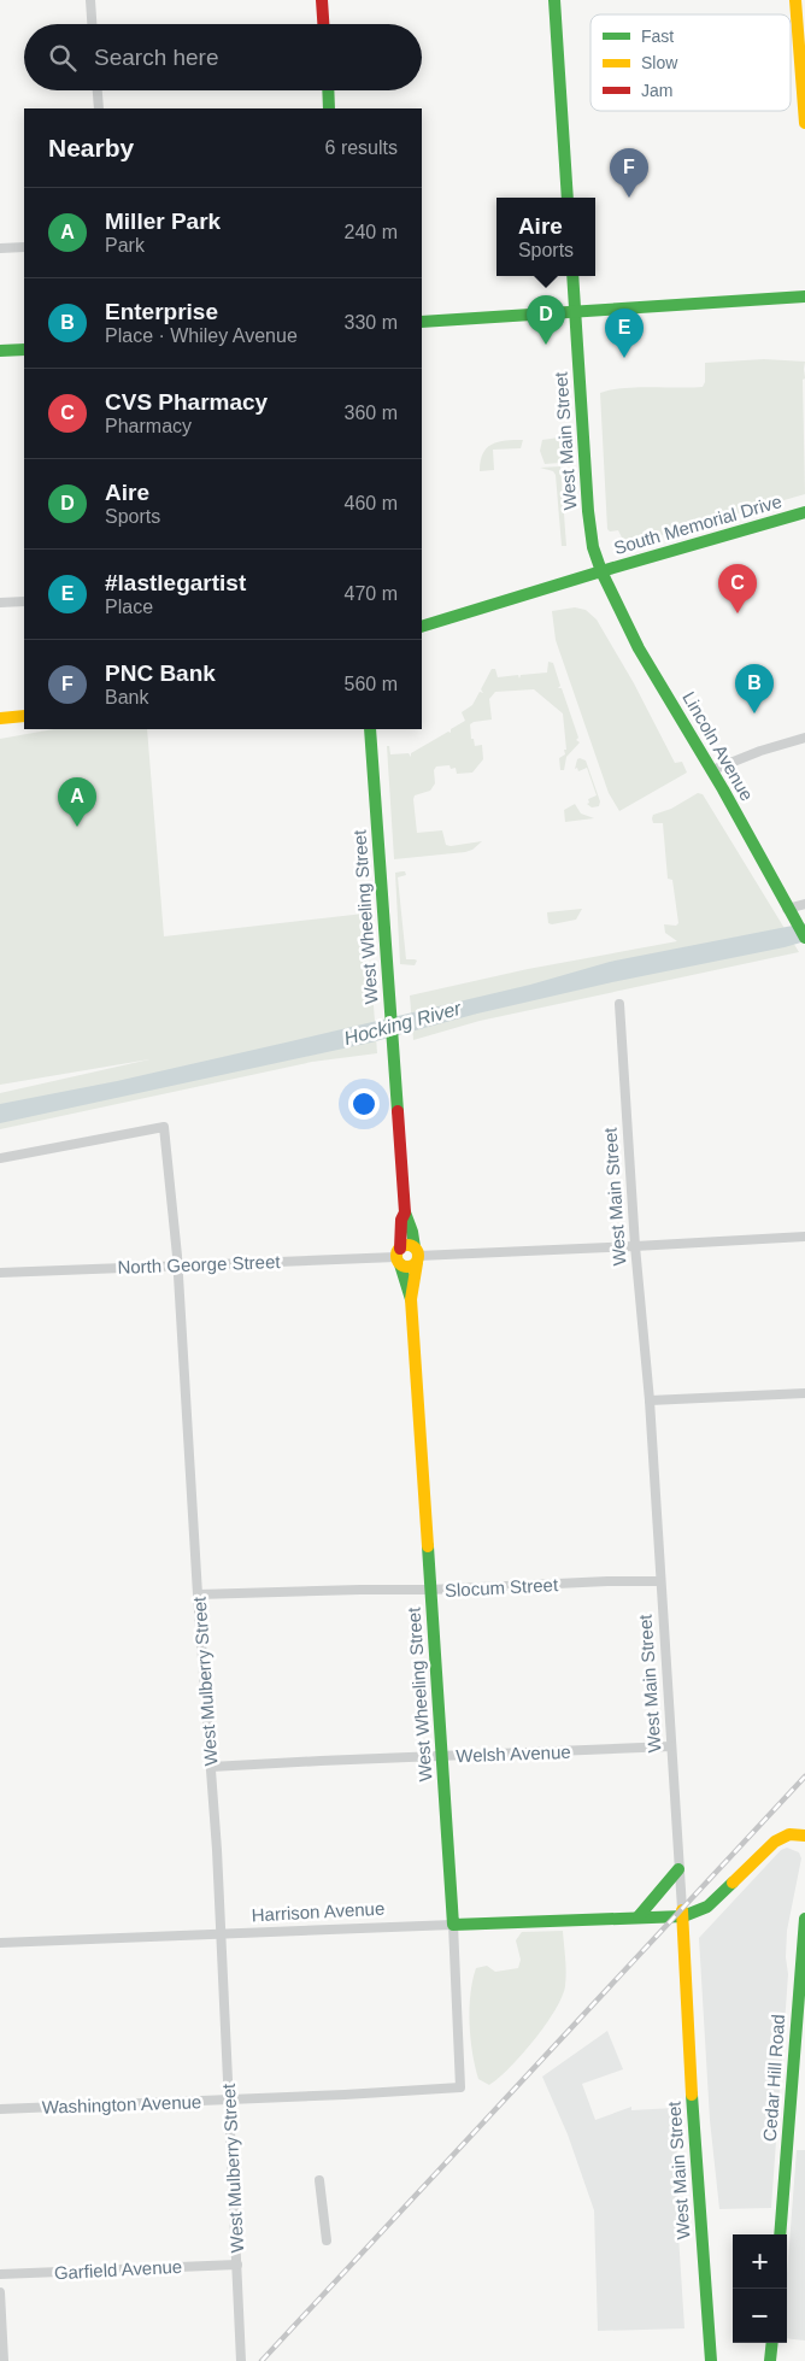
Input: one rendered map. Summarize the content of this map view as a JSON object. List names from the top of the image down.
{
  "streets": {
    "main road": [
      "West Main Street",
      "South Memorial Drive",
      "Lincoln Avenue",
      "West Wheeling Street",
      "Harrison Avenue",
      "Cedar Hill Road"
    ],
    "street": [
      "North George Street",
      "Slocum Street",
      "West Mulberry Street",
      "Welsh Avenue",
      "Washington Avenue",
      "Garfield Avenue"
    ]
  },
  "crossings": [
    ["West Main Street", "South Memorial Drive"],
    ["West Main Street", "Lincoln Avenue"],
    ["West Main Street", "Slocum Street"],
    ["West Main Street", "Welsh Avenue"],
    ["West Main Street", "Harrison Avenue"],
    ["South Memorial Drive", "Lincoln Avenue"],
    ["West Wheeling Street", "North George Street"],
    ["West Wheeling Street", "Slocum Street"],
    ["West Wheeling Street", "Welsh Avenue"],
    ["West Wheeling Street", "Harrison Avenue"],
    ["West Wheeling Street", "Washington Avenue"],
    ["North George Street", "West Mulberry Street"],
    ["Slocum Street", "West Mulberry Street"],
    ["West Mulberry Street", "Welsh Avenue"],
    ["West Mulberry Street", "Harrison Avenue"],
    ["West Mulberry Street", "Washington Avenue"],
    ["West Mulberry Street", "Garfield Avenue"]
  ],
  "water": ["Hocking River"],
  "legend": ["Fast", "Slow", "Jam"],
  "page": {
    "search": "Search here",
    "heading": ["Nearby", "6 results"],
    "pins": [
      "F",
      "D",
      "E",
      "C",
      "B",
      "A"
    ],
    "list": [
      {
        "mark": "A",
        "name": "Miller Park",
        "note": "Park",
        "value": "240 m"
      },
      {
        "mark": "B",
        "name": "Enterprise",
        "note": "Place · Whiley Avenue",
        "value": "330 m"
      },
      {
        "mark": "C",
        "name": "CVS Pharmacy",
        "note": "Pharmacy",
        "value": "360 m"
      },
      {
        "mark": "D",
        "name": "Aire",
        "note": "Sports",
        "value": "460 m"
      },
      {
        "mark": "E",
        "name": "#lastlegartist",
        "note": "Place",
        "value": "470 m"
      },
      {
        "mark": "F",
        "name": "PNC Bank",
        "note": "Bank",
        "value": "560 m"
      }
    ],
    "popup": ["Aire", "Sports"],
    "map_buttons": ["+", "−"]
  }
}
